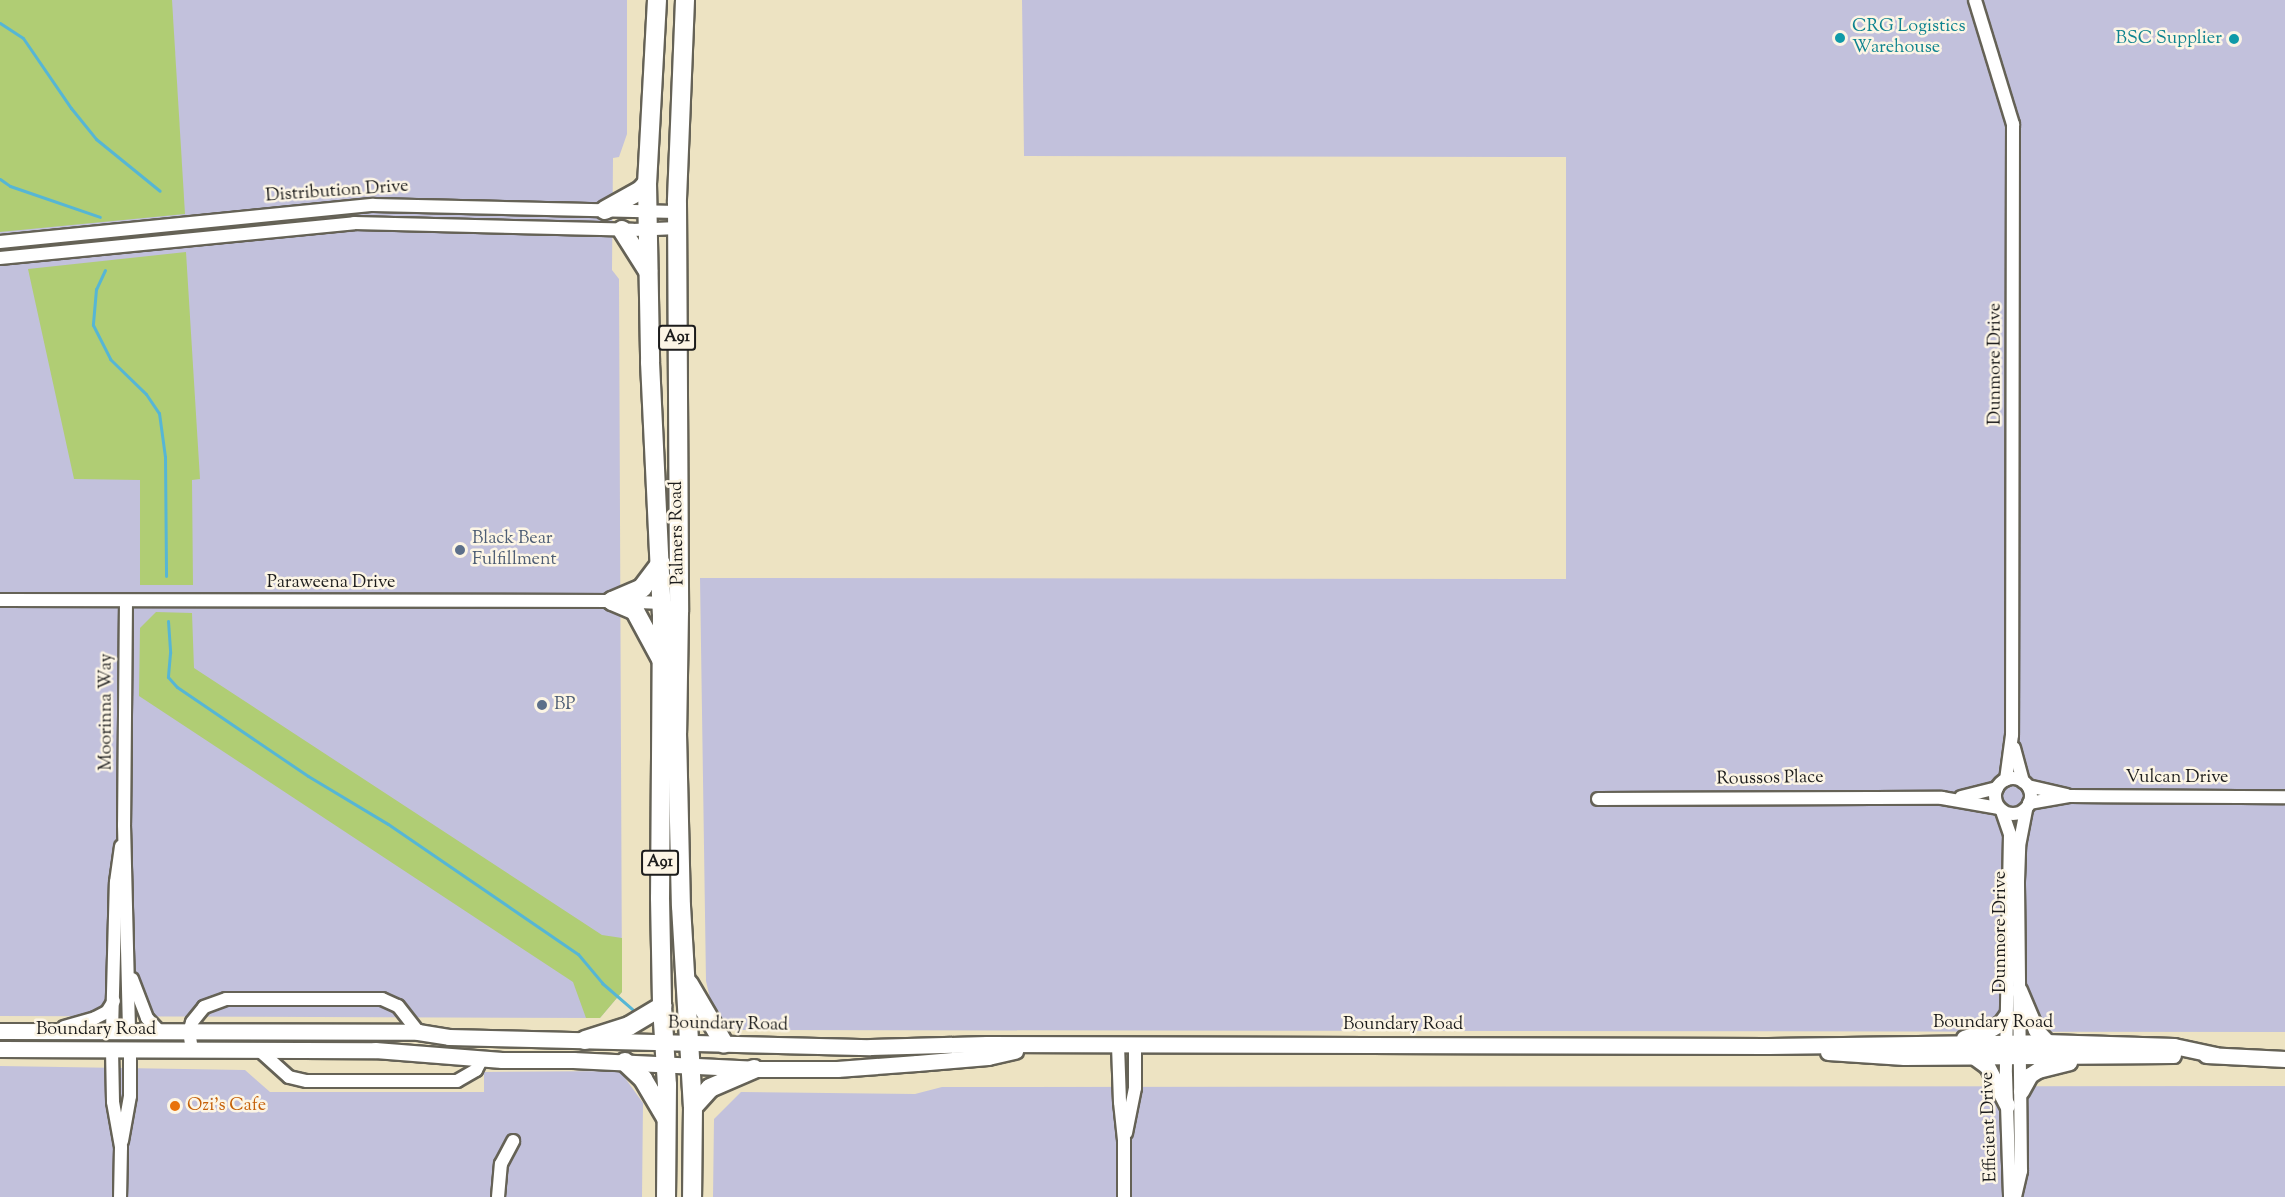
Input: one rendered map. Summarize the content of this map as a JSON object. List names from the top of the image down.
{
  "streets": {
    "highway": ["A91", "Palmers Road"],
    "main road": ["Boundary Road"],
    "street": [
      "Distribution Drive",
      "Dunmore Drive",
      "Paraweena Drive",
      "Moorinna Way",
      "Vulcan Drive",
      "Roussos Place",
      "Efficient Drive"
    ]
  },
  "crossings": [
    ["Distribution Drive", "Palmers Road"],
    ["A91", "Palmers Road"],
    ["A91", "Boundary Road"],
    ["Dunmore Drive", "Vulcan Drive"],
    ["Dunmore Drive", "Roussos Place"],
    ["Dunmore Drive", "Boundary Road"],
    ["Dunmore Drive", "Efficient Drive"],
    ["Palmers Road", "Paraweena Drive"],
    ["Palmers Road", "Boundary Road"],
    ["Paraweena Drive", "Moorinna Way"],
    ["Moorinna Way", "Boundary Road"],
    ["Vulcan Drive", "Roussos Place"],
    ["Boundary Road", "Efficient Drive"]
  ],
  "places": [
    "CRG Logistics Warehouse",
    "BSC Supplier",
    "Black Bear Fulfillment",
    "BP",
    "Ozi's Cafe"
  ]
}
